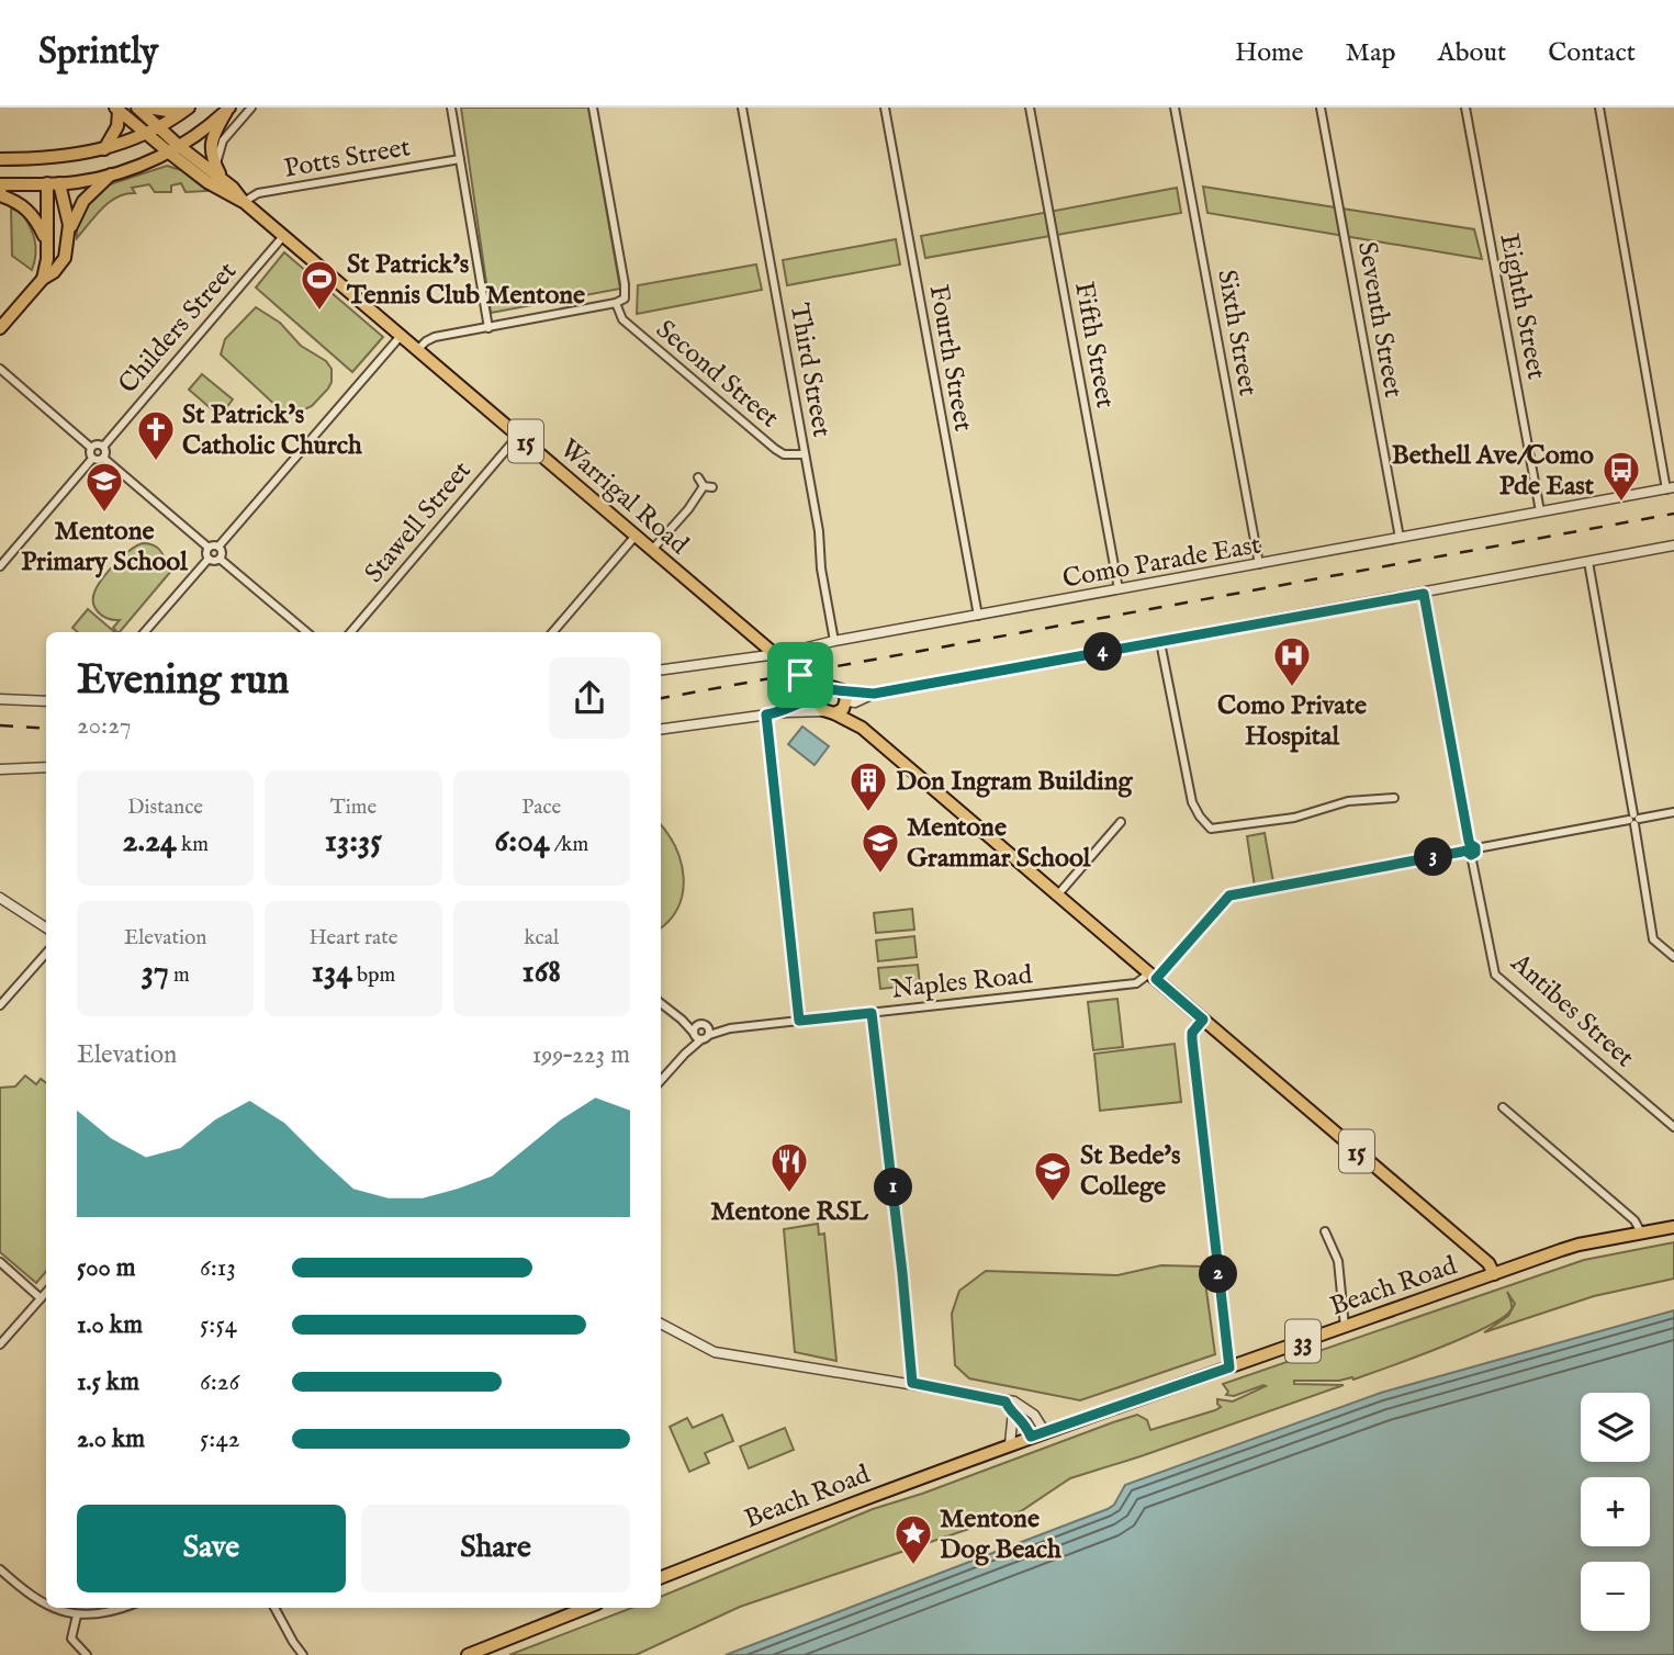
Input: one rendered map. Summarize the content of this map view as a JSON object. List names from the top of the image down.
{
  "streets": {
    "main road": [
      "15",
      "Warrigal Road",
      "Beach Road",
      "33"
    ],
    "street": [
      "Potts Street",
      "Eighth Street",
      "Seventh Street",
      "Childers Street",
      "Sixth Street",
      "Fifth Street",
      "Fourth Street",
      "Third Street",
      "Second Street",
      "Stawell Street",
      "Como Parade East",
      "Naples Road",
      "Antibes Street"
    ]
  },
  "crossings": [
    ["Potts Street", "Warrigal Road"],
    ["Eighth Street", "Como Parade East"],
    ["Seventh Street", "Como Parade East"],
    ["Childers Street", "Warrigal Road"],
    ["Sixth Street", "Como Parade East"],
    ["Fifth Street", "Como Parade East"],
    ["Fourth Street", "Como Parade East"],
    ["Third Street", "Second Street"],
    ["Third Street", "Como Parade East"],
    ["15", "Warrigal Road"],
    ["15", "Naples Road"],
    ["15", "Beach Road"],
    ["Warrigal Road", "Stawell Street"],
    ["Warrigal Road", "Como Parade East"]
  ],
  "places": {
    "sports": ["St Patrick's Tennis Club Mentone"],
    "church": ["St Patrick's Catholic Church"],
    "bus stop": ["Bethell Ave/Como Pde East"],
    "school or university": ["Mentone Primary School", "Mentone Grammar School", "St Bede's College"],
    "hospital": ["Como Private Hospital"],
    "building": ["Don Ingram Building"],
    "restaurant": ["Mentone RSL"],
    "place": ["Mentone Dog Beach"]
  },
  "page": {
    "header": "Sprintly",
    "nav": [
      "Home",
      "Map",
      "About",
      "Contact"
    ],
    "pins": [
      "4",
      "3",
      "1",
      "2"
    ],
    "heading": ["Evening run", "20:27"],
    "stats": [
      ["Distance", "2.24 km"],
      ["Time", "13:35"],
      ["Pace", "6:04 /km"],
      ["Elevation", "37 m"],
      ["Heart rate", "134 bpm"],
      ["kcal", "168"]
    ],
    "chart": ["Elevation", "199–223 m"],
    "list": [
      {
        "name": "500 m",
        "note": "6:13"
      },
      {
        "name": "1.0 km",
        "note": "5:54"
      },
      {
        "name": "1.5 km",
        "note": "6:26"
      },
      {
        "name": "2.0 km",
        "note": "5:42"
      }
    ],
    "map_buttons": ["+", "−"],
    "buttons": ["Save", "Share"]
  }
}
